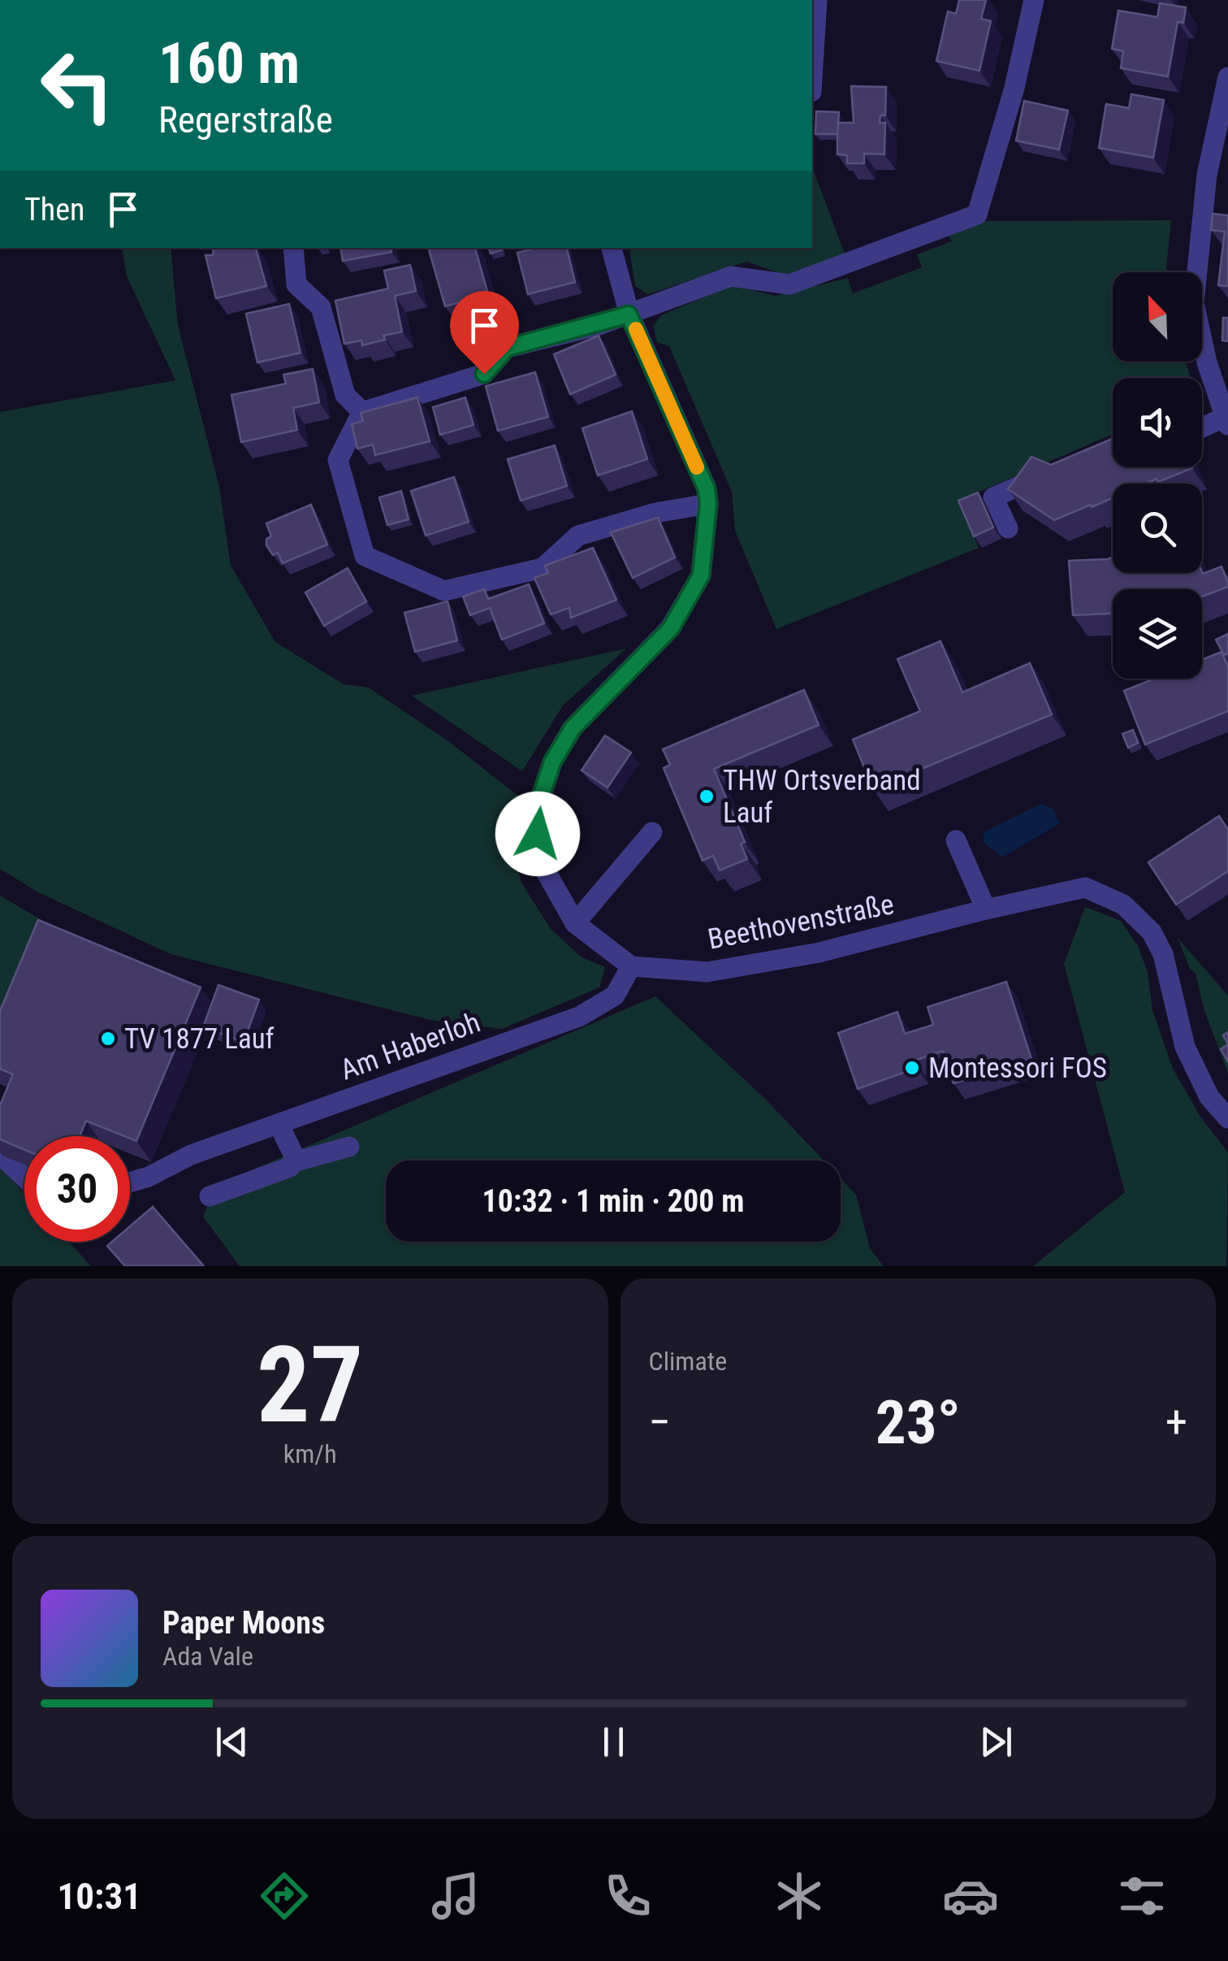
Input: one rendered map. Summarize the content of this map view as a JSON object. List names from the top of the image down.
{
  "streets": {
    "street": ["Beethovenstraße", "Am Haberloh"]
  },
  "crossings": [
    ["Beethovenstraße", "Am Haberloh"]
  ],
  "places": ["THW Ortsverband Lauf", "TV 1877 Lauf", "Montessori FOS"],
  "north": "top left",
  "page": {
    "turn": ["160 m", "Regerstraße"],
    "then": "Then",
    "limit": "30",
    "trip": "10:32 · 1 min · 200 m",
    "tile": [
      ["27", "km/h"],
      "Climate"
    ],
    "heat": ["−", "23°", "+"],
    "song": ["Paper Moons", "Ada Vale"],
    "tabs": "10:31"
  }
}
